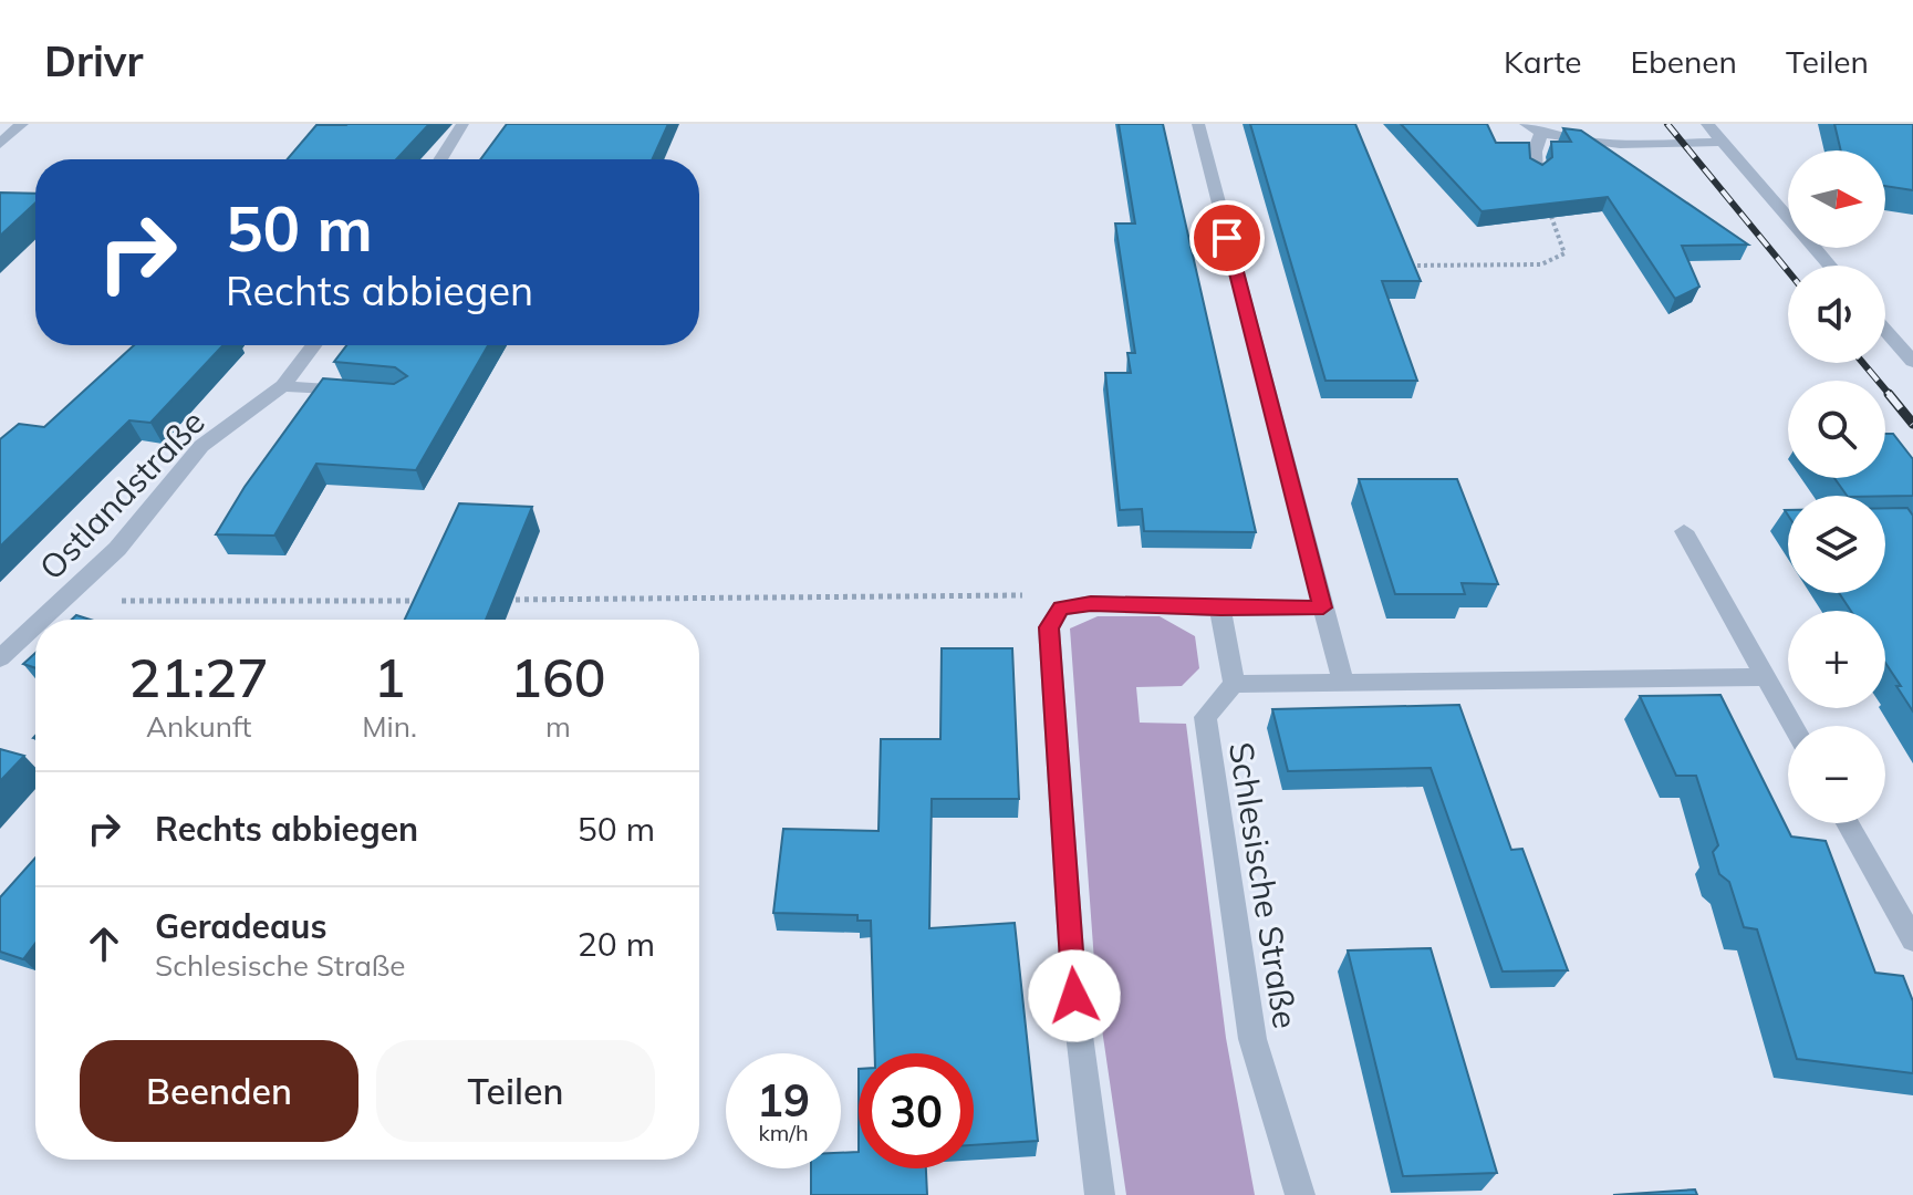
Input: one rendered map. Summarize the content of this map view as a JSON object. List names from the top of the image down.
{
  "streets": {
    "street": ["Ostlandstraße", "Schlesische Straße"]
  },
  "north": "right",
  "page": {
    "header": "Drivr",
    "nav": ["Karte", "Ebenen", "Teilen"],
    "map_buttons": ["+", "−"],
    "turn": ["50 m", "Rechts abbiegen"],
    "eta": [
      "21:27",
      "Ankunft",
      "1",
      "Min.",
      "160",
      "m"
    ],
    "list": [
      {
        "name": "Rechts abbiegen",
        "value": "50 m"
      },
      {
        "name": "Geradeaus",
        "note": "Schlesische Straße",
        "value": "20 m"
      }
    ],
    "buttons": ["Beenden", "Teilen"],
    "speed": "19 km/h",
    "limit": "30"
  }
}
